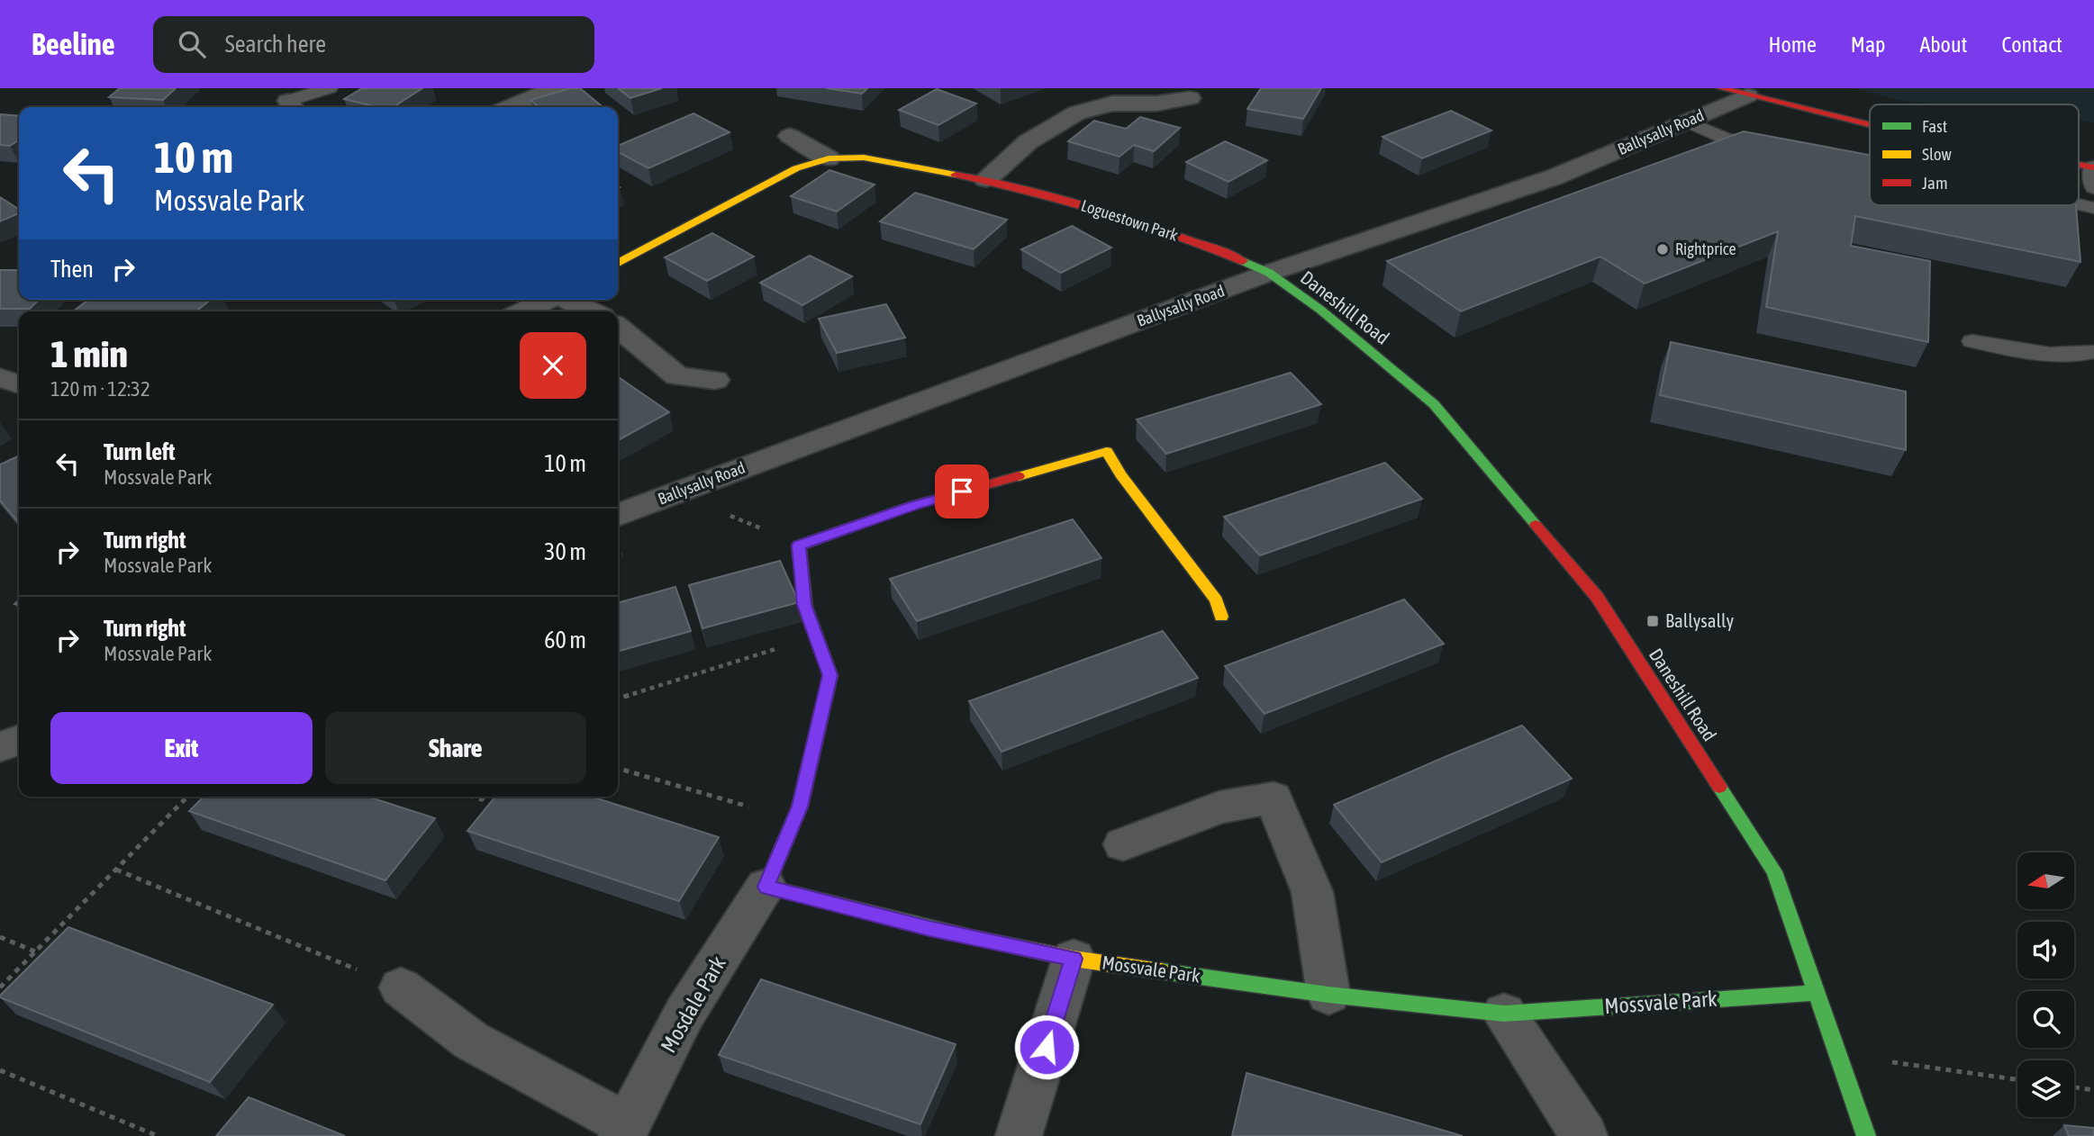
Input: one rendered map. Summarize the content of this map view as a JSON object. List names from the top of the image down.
{
  "streets": {
    "street": [
      "Ballysally Road",
      "Loguestown Park",
      "Daneshill Road",
      "Mossvale Park",
      "Mosdale Park"
    ]
  },
  "crossings": [
    ["Ballysally Road", "Loguestown Park"],
    ["Ballysally Road", "Daneshill Road"],
    ["Loguestown Park", "Daneshill Road"],
    ["Daneshill Road", "Mossvale Park"],
    ["Mossvale Park", "Mosdale Park"]
  ],
  "places": {
    "other": ["Rightprice"],
    "transit": ["Ballysally"]
  },
  "legend": ["Fast", "Slow", "Jam"],
  "north": "left",
  "page": {
    "header": "Beeline",
    "search": "Search here",
    "nav": [
      "Home",
      "Map",
      "About",
      "Contact"
    ],
    "turn": ["10 m", "Mossvale Park"],
    "then": "Then",
    "heading": ["1 min", "120 m · 12:32"],
    "list": [
      {
        "name": "Turn left",
        "note": "Mossvale Park",
        "value": "10 m"
      },
      {
        "name": "Turn right",
        "note": "Mossvale Park",
        "value": "30 m"
      },
      {
        "name": "Turn right",
        "note": "Mossvale Park",
        "value": "60 m"
      }
    ],
    "buttons": ["Exit", "Share"]
  }
}
